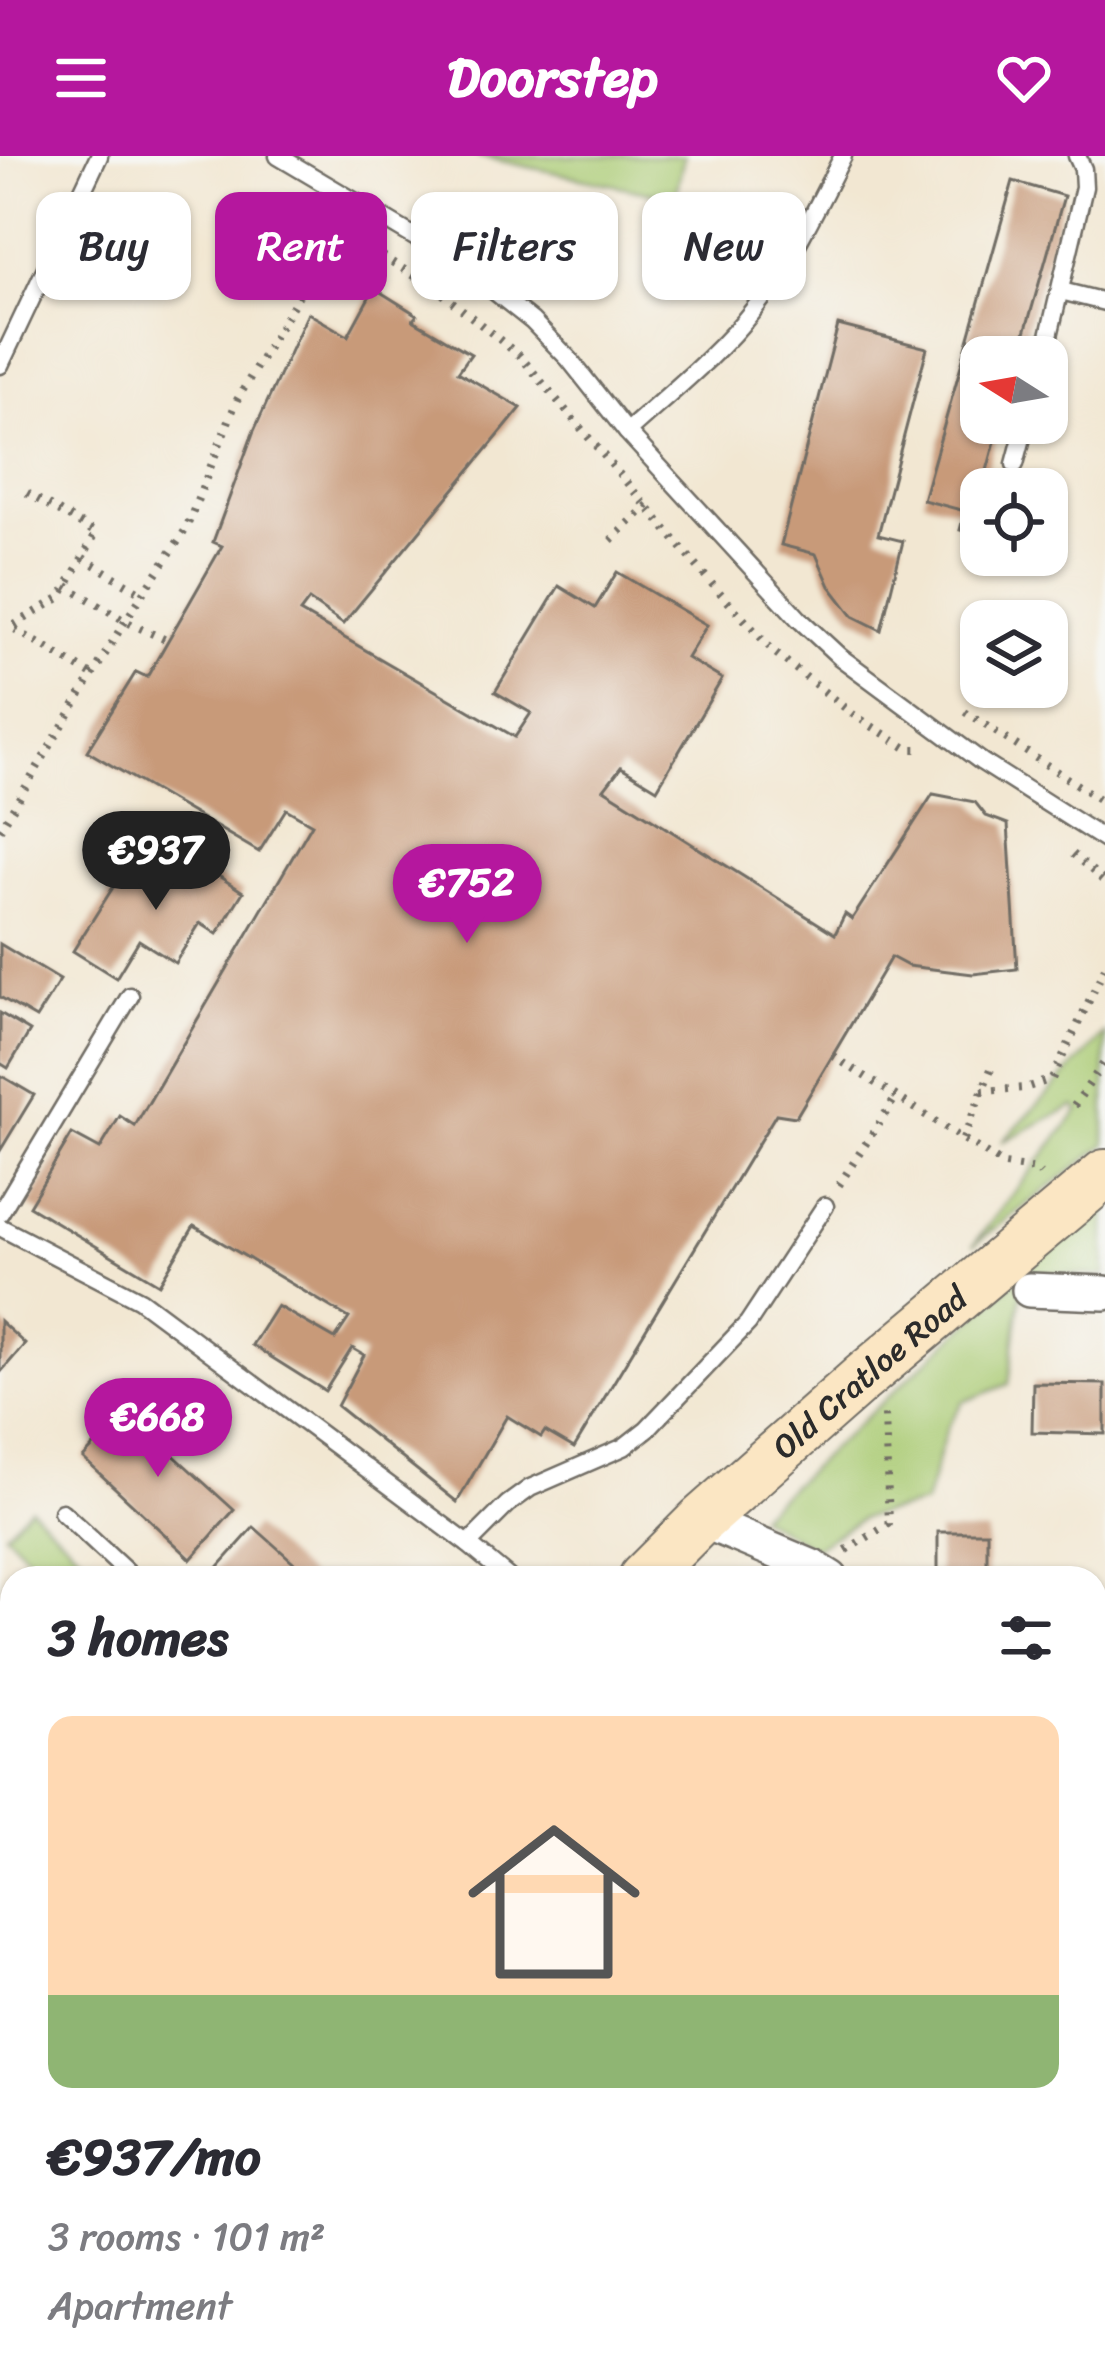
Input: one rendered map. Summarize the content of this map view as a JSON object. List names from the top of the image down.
{
  "streets": {
    "street": ["Old Cratloe Road"]
  },
  "north": "left",
  "page": {
    "header": "Doorstep",
    "chip": [
      "Buy",
      "Rent",
      "Filters",
      "New"
    ],
    "price": ["€937", "€752", "€668"],
    "heading": "3 homes",
    "list": [
      {
        "name": "€937/mo",
        "note": "3 rooms · 101 m² · Apartment"
      }
    ]
  }
}
